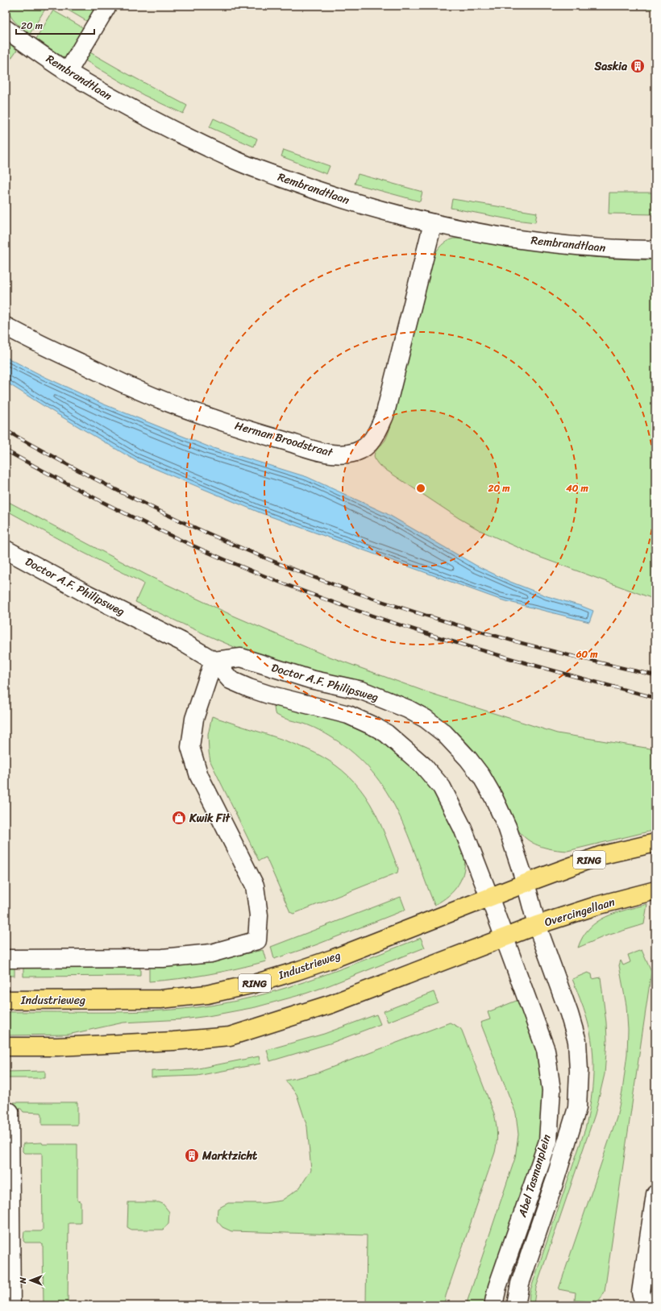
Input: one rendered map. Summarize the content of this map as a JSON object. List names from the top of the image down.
{
  "streets": {
    "main road": ["RING", "Overcingellaan", "Industrieweg"],
    "street": [
      "Rembrandtlaan",
      "Herman Broodstraat",
      "Doctor A.F. Philipsweg",
      "Abel Tasmanplein"
    ]
  },
  "crossings": [
    ["Rembrandtlaan", "Herman Broodstraat"],
    ["Doctor A.F. Philipsweg", "RING"],
    ["Doctor A.F. Philipsweg", "Overcingellaan"],
    ["Doctor A.F. Philipsweg", "Industrieweg"],
    ["Doctor A.F. Philipsweg", "Abel Tasmanplein"],
    ["RING", "Industrieweg"],
    ["Overcingellaan", "Abel Tasmanplein"],
    ["Industrieweg", "Abel Tasmanplein"]
  ],
  "places": {
    "building": ["Saskia", "Marktzicht"],
    "shop": ["Kwik Fit"]
  },
  "scale_bar": "20 m",
  "north": "left",
  "rings": ["20 m", "40 m", "60 m"]
}
